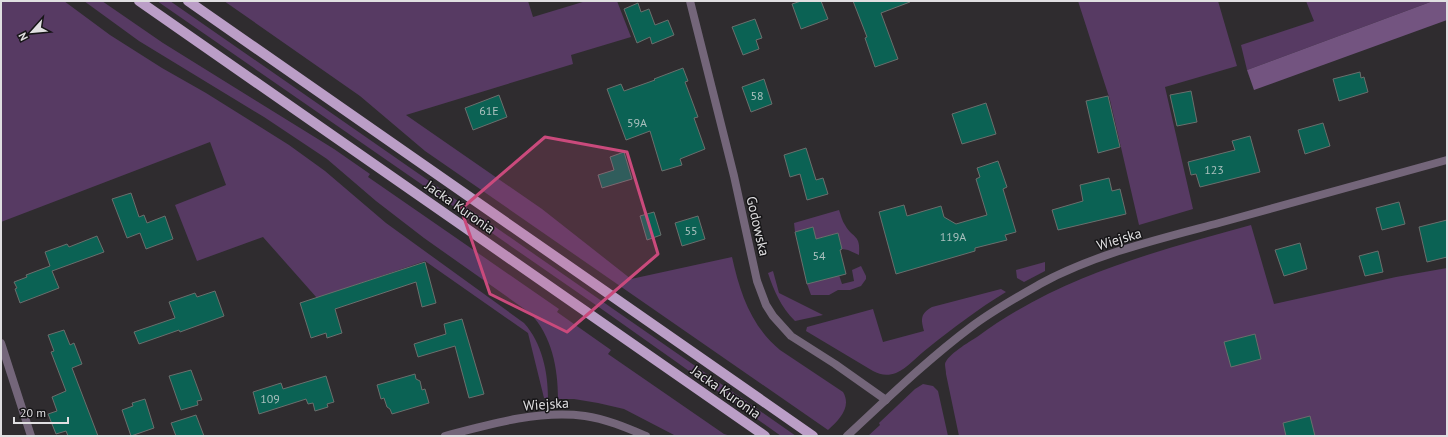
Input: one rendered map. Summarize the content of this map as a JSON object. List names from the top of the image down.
{
  "streets": {
    "main road": ["Jacka Kuronia"],
    "street": ["Godowska", "Wiejska"]
  },
  "crossings": [
    ["Godowska", "Wiejska"]
  ],
  "house_numbers": [
    "58",
    "61E",
    "59A",
    "123",
    "55",
    "119A",
    "54",
    "109"
  ],
  "scale_bar": "20 m",
  "north": "bottom left"
}
